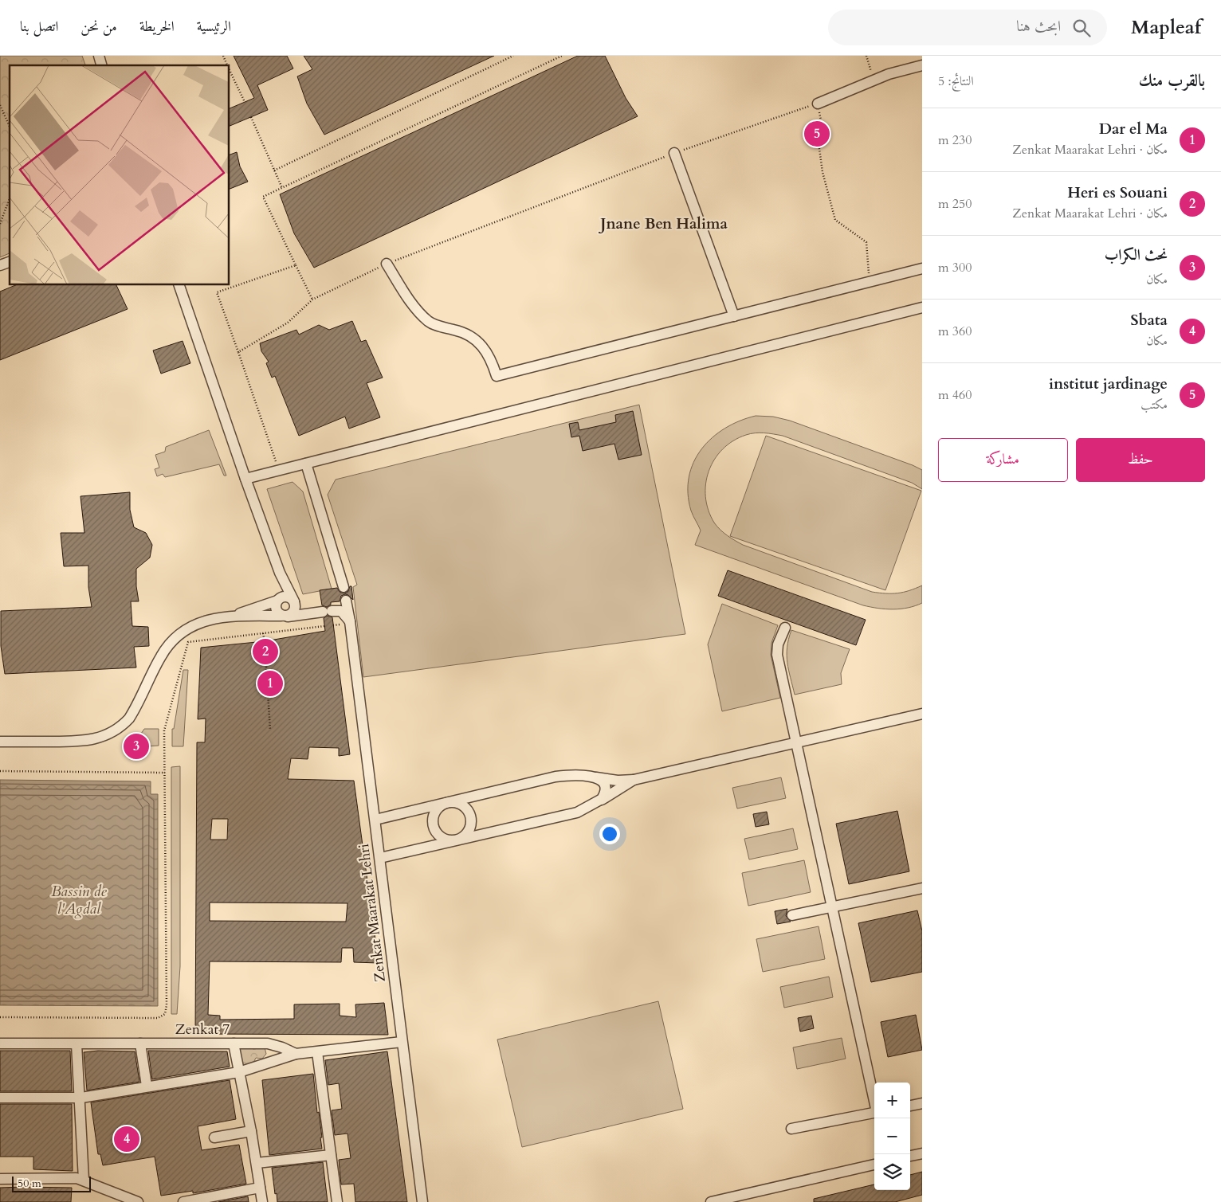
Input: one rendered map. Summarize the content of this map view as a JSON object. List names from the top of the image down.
{
  "streets": {
    "street": ["Zenkat Maarakat Lehri", "Zenkat 7"]
  },
  "crossings": [
    ["Zenkat Maarakat Lehri", "Zenkat 7"]
  ],
  "districts": ["Jnane Ben Halima"],
  "water": ["Bassin de l'Agdal"],
  "scale_bar": "50 m",
  "page": {
    "header": "Mapleaf",
    "search": "ابحث هنا",
    "nav": [
      "الرئيسية",
      "الخريطة",
      "من نحن",
      "اتصل بنا"
    ],
    "heading": ["بالقرب منك", "النتائج: 5"],
    "list": [
      {
        "mark": "1",
        "name": "Dar el Ma",
        "note": "مكان · Zenkat Maarakat Lehri",
        "value": "230 m"
      },
      {
        "mark": "2",
        "name": "Heri es Souani",
        "note": "مكان · Zenkat Maarakat Lehri",
        "value": "250 m"
      },
      {
        "mark": "3",
        "name": "نحث الكراب",
        "note": "مكان",
        "value": "300 m"
      },
      {
        "mark": "4",
        "name": "Sbata",
        "note": "مكان",
        "value": "360 m"
      },
      {
        "mark": "5",
        "name": "institut jardinage",
        "note": "مكتب",
        "value": "460 m"
      }
    ],
    "pins": [
      "5",
      "2",
      "1",
      "3",
      "4"
    ],
    "buttons": ["حفظ", "مشاركة"],
    "map_buttons": ["+", "−"],
    "scale": "50 m"
  }
}
